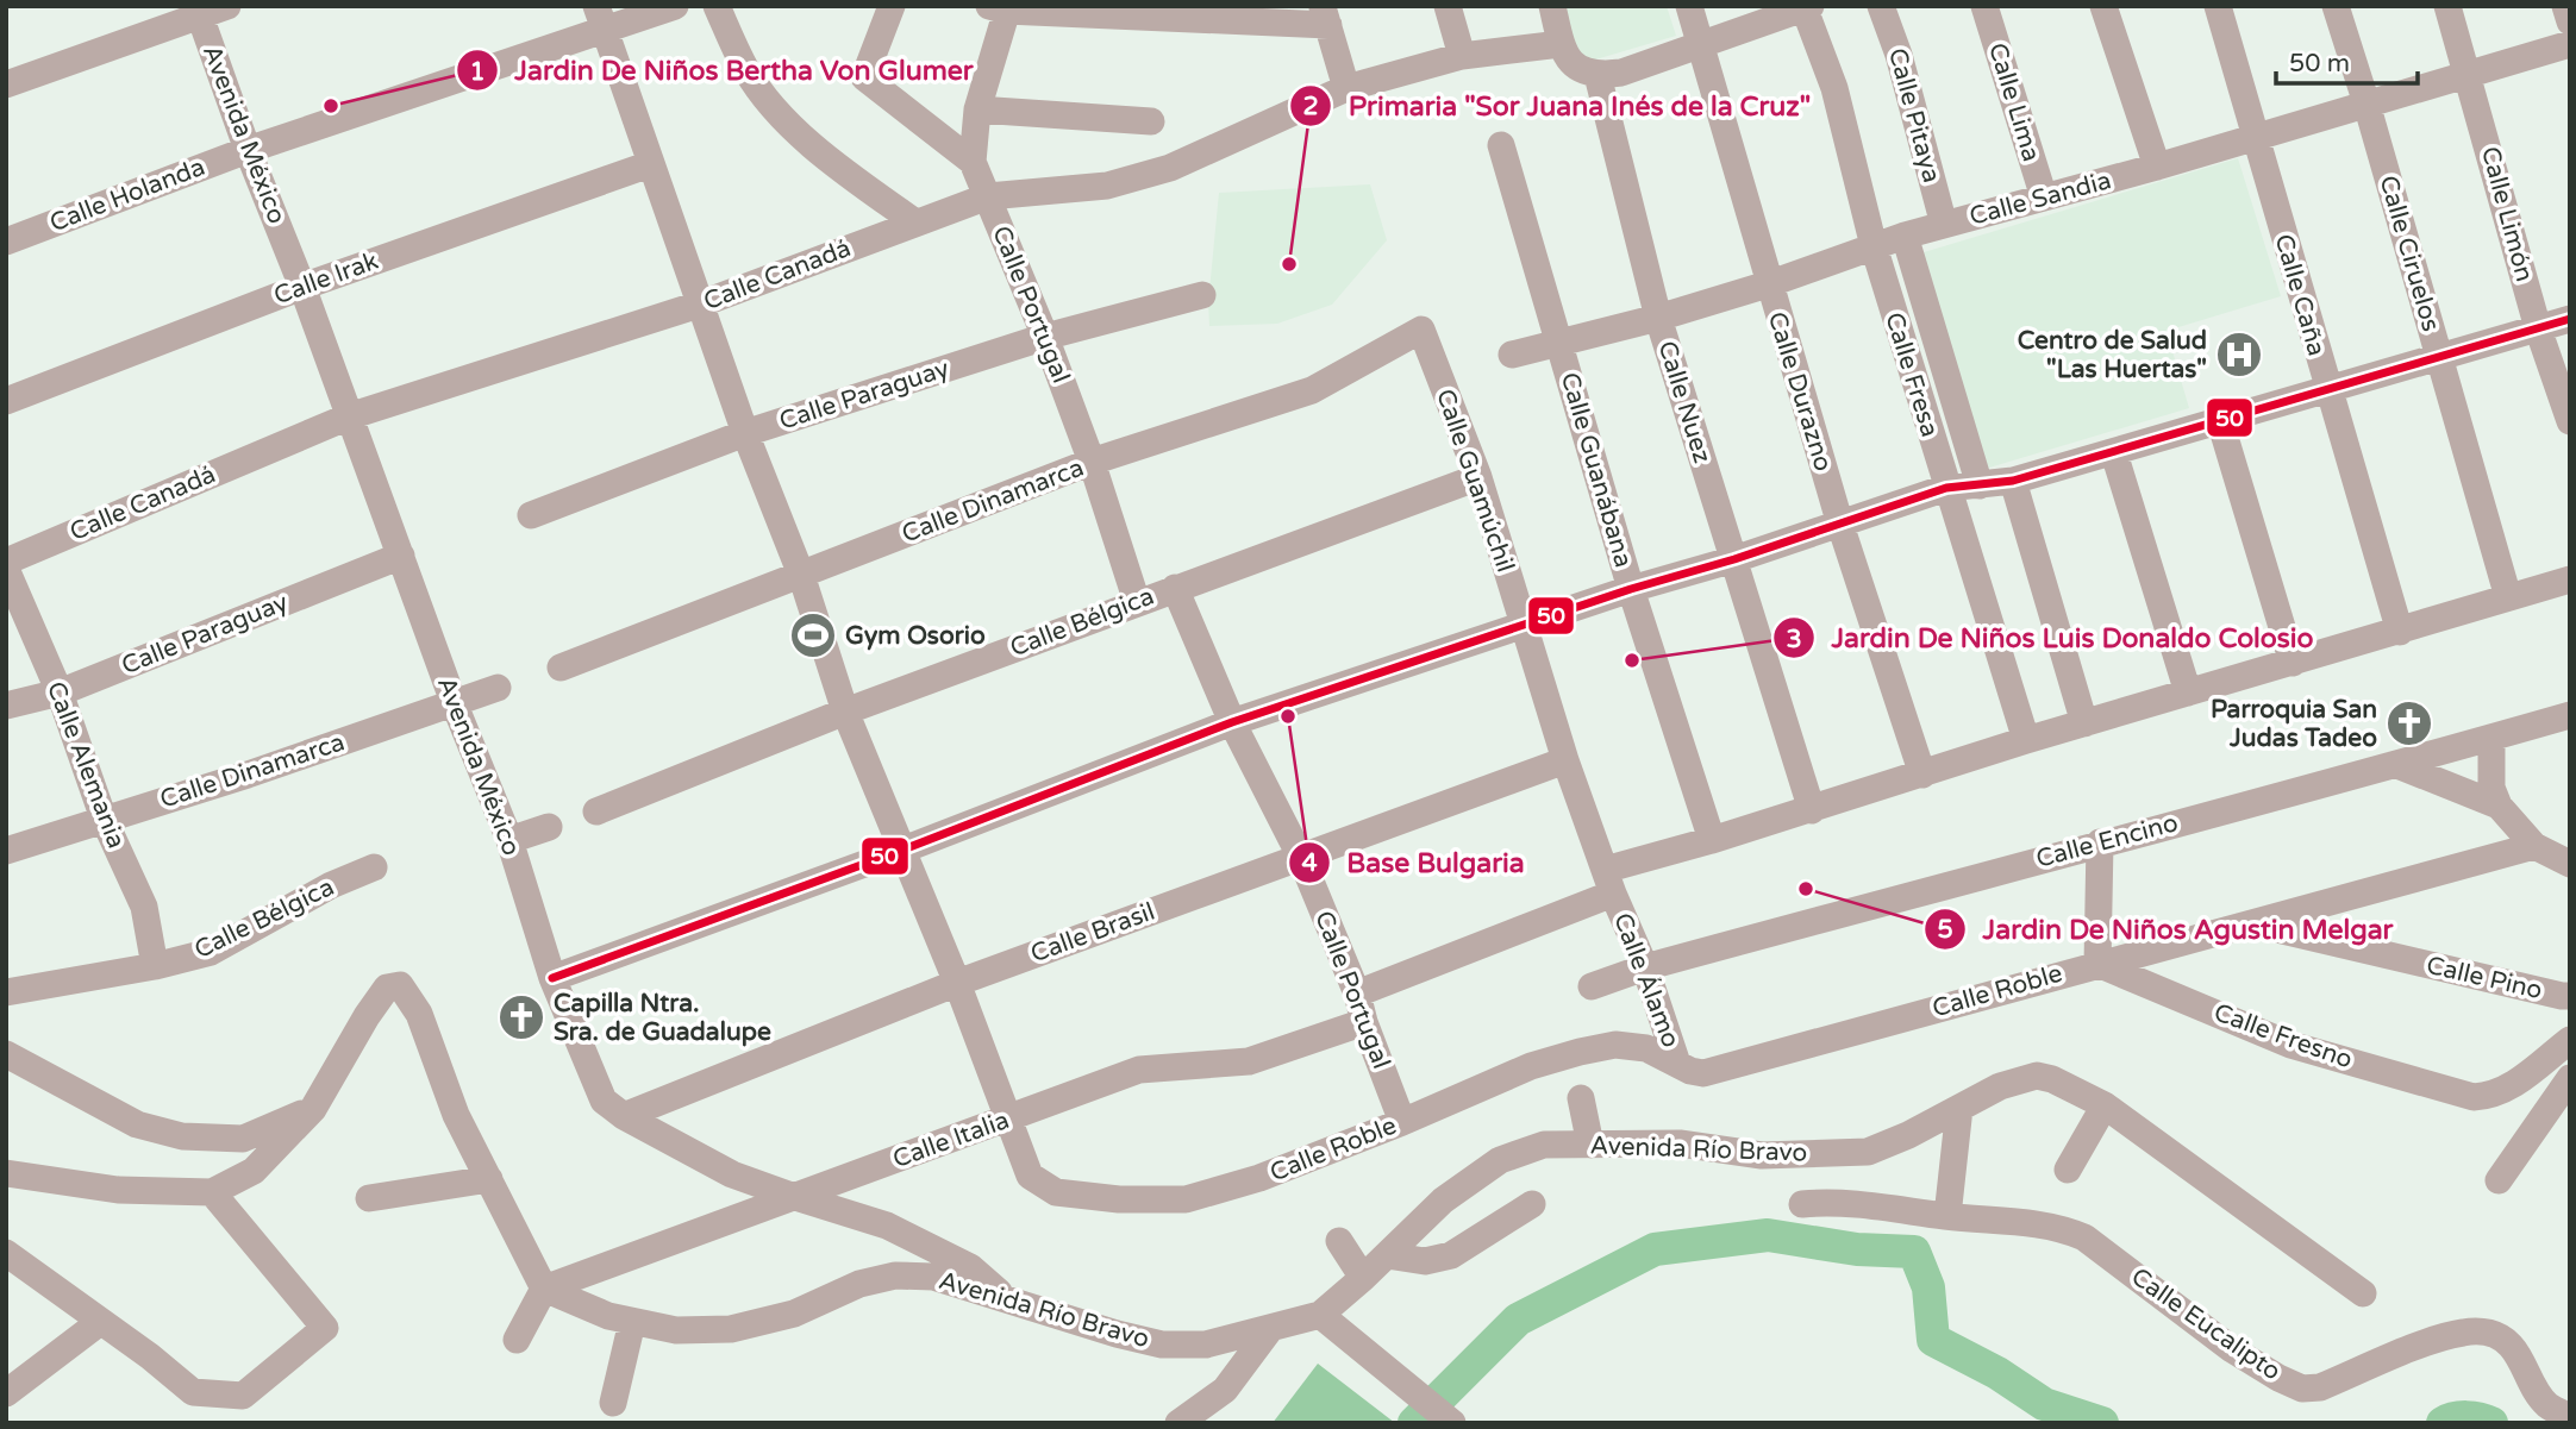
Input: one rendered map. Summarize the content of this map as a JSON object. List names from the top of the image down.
{
  "streets": {
    "street": [
      "Calle Lima",
      "Calle Pitaya",
      "Avenida México",
      "Calle Holanda",
      "Calle Sandia",
      "Calle Limón",
      "Calle Ciruelos",
      "Calle Canadá",
      "Calle Irak",
      "Calle Caña",
      "Calle Portugal",
      "Calle Fresa",
      "Calle Durazno",
      "Calle Paraguay",
      "Calle Nuez",
      "Calle Guanábana",
      "Calle Guamúchil",
      "Calle Dinamarca",
      "Calle Bélgica",
      "Calle Alemania",
      "Calle Encino",
      "Calle Brasil",
      "Calle Pino",
      "Calle Álamo",
      "Calle Roble",
      "Calle Fresno",
      "Calle Italia",
      "Avenida Río Bravo",
      "Calle Eucalipto"
    ]
  },
  "crossings": [
    ["Calle Lima", "Calle Sandia"],
    ["Calle Pitaya", "Calle Sandia"],
    ["Avenida México", "Calle Holanda"],
    ["Avenida México", "Calle Canadá"],
    ["Avenida México", "Calle Irak"],
    ["Avenida México", "Calle Paraguay"],
    ["Avenida México", "Calle Dinamarca"],
    ["Avenida México", "Calle Brasil"],
    ["Avenida México", "Calle Italia"],
    ["Avenida México", "Avenida Río Bravo"],
    ["Calle Sandia", "Calle Limón"],
    ["Calle Sandia", "Calle Ciruelos"],
    ["Calle Sandia", "Calle Caña"],
    ["Calle Sandia", "Calle Fresa"],
    ["Calle Sandia", "Calle Durazno"],
    ["Calle Sandia", "Calle Nuez"],
    ["Calle Sandia", "Calle Guanábana"],
    ["Calle Canadá", "Calle Portugal"],
    ["Calle Portugal", "Calle Paraguay"],
    ["Calle Portugal", "Calle Dinamarca"],
    ["Calle Portugal", "Calle Bélgica"],
    ["Calle Portugal", "Calle Brasil"],
    ["Calle Portugal", "Calle Roble"],
    ["Calle Portugal", "Calle Italia"],
    ["Calle Fresa", "Calle Durazno"],
    ["Calle Fresa", "Calle Nuez"],
    ["Calle Paraguay", "Calle Alemania"],
    ["Calle Guamúchil", "Calle Dinamarca"],
    ["Calle Guamúchil", "Calle Bélgica"],
    ["Calle Guamúchil", "Calle Brasil"],
    ["Calle Guamúchil", "Calle Álamo"],
    ["Calle Dinamarca", "Calle Alemania"],
    ["Calle Bélgica", "Calle Alemania"],
    ["Calle Encino", "Calle Álamo"],
    ["Calle Pino", "Calle Roble"],
    ["Calle Álamo", "Calle Roble"],
    ["Calle Roble", "Calle Fresno"],
    ["Calle Roble", "Calle Italia"],
    ["Calle Italia", "Avenida Río Bravo"]
  ],
  "places": {
    "other": [
      "Jardin De Niños Bertha Von Glumer",
      "Primaria \"Sor Juana Inés de la Cruz\"",
      "Jardin De Niños Luis Donaldo Colosio",
      "Base Bulgaria",
      "Jardin De Niños Agustin Melgar"
    ],
    "hospital": ["Centro de Salud \"Las Huertas\""],
    "sports": ["Gym Osorio"],
    "church": ["Parroquia San Judas Tadeo", "Capilla Ntra. Sra. de Guadalupe"]
  },
  "lines": ["transit line 50"],
  "scale_bar": "50 m"
}
